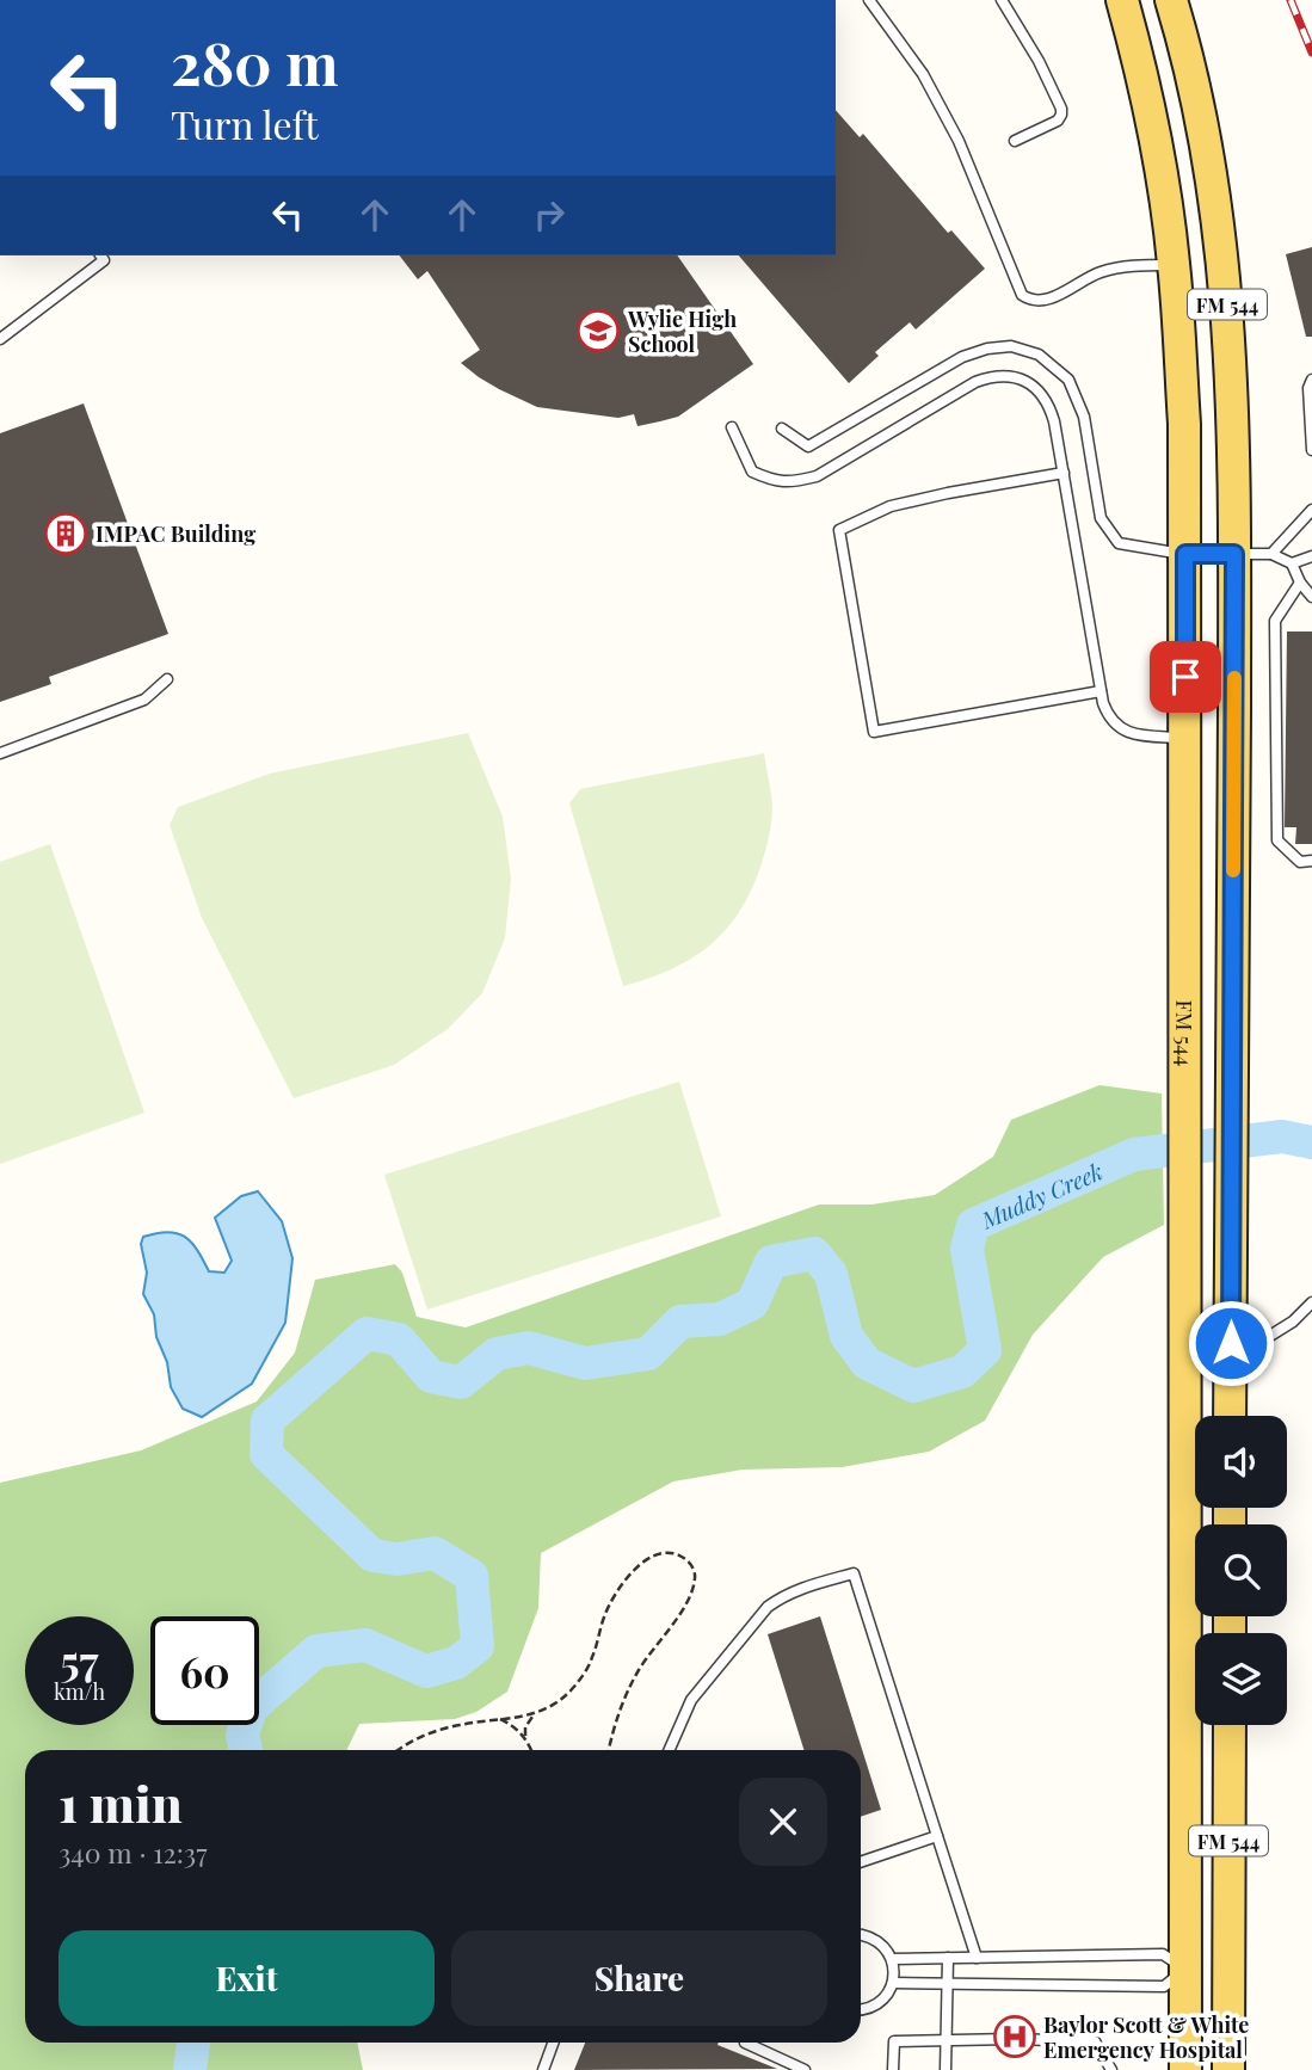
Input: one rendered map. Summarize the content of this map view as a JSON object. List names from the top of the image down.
{
  "streets": {
    "main road": ["FM 544"]
  },
  "water": ["Muddy Creek"],
  "places": {
    "school or university": ["Wylie High School"],
    "building": ["IMPAC Building"],
    "hospital": ["Baylor Scott & White Emergency Hospital"]
  },
  "page": {
    "turn": ["280 m", "Turn left"],
    "speed": "57 km/h",
    "limit": "60",
    "heading": ["1 min", "340 m · 12:37"],
    "buttons": ["Exit", "Share"]
  }
}
